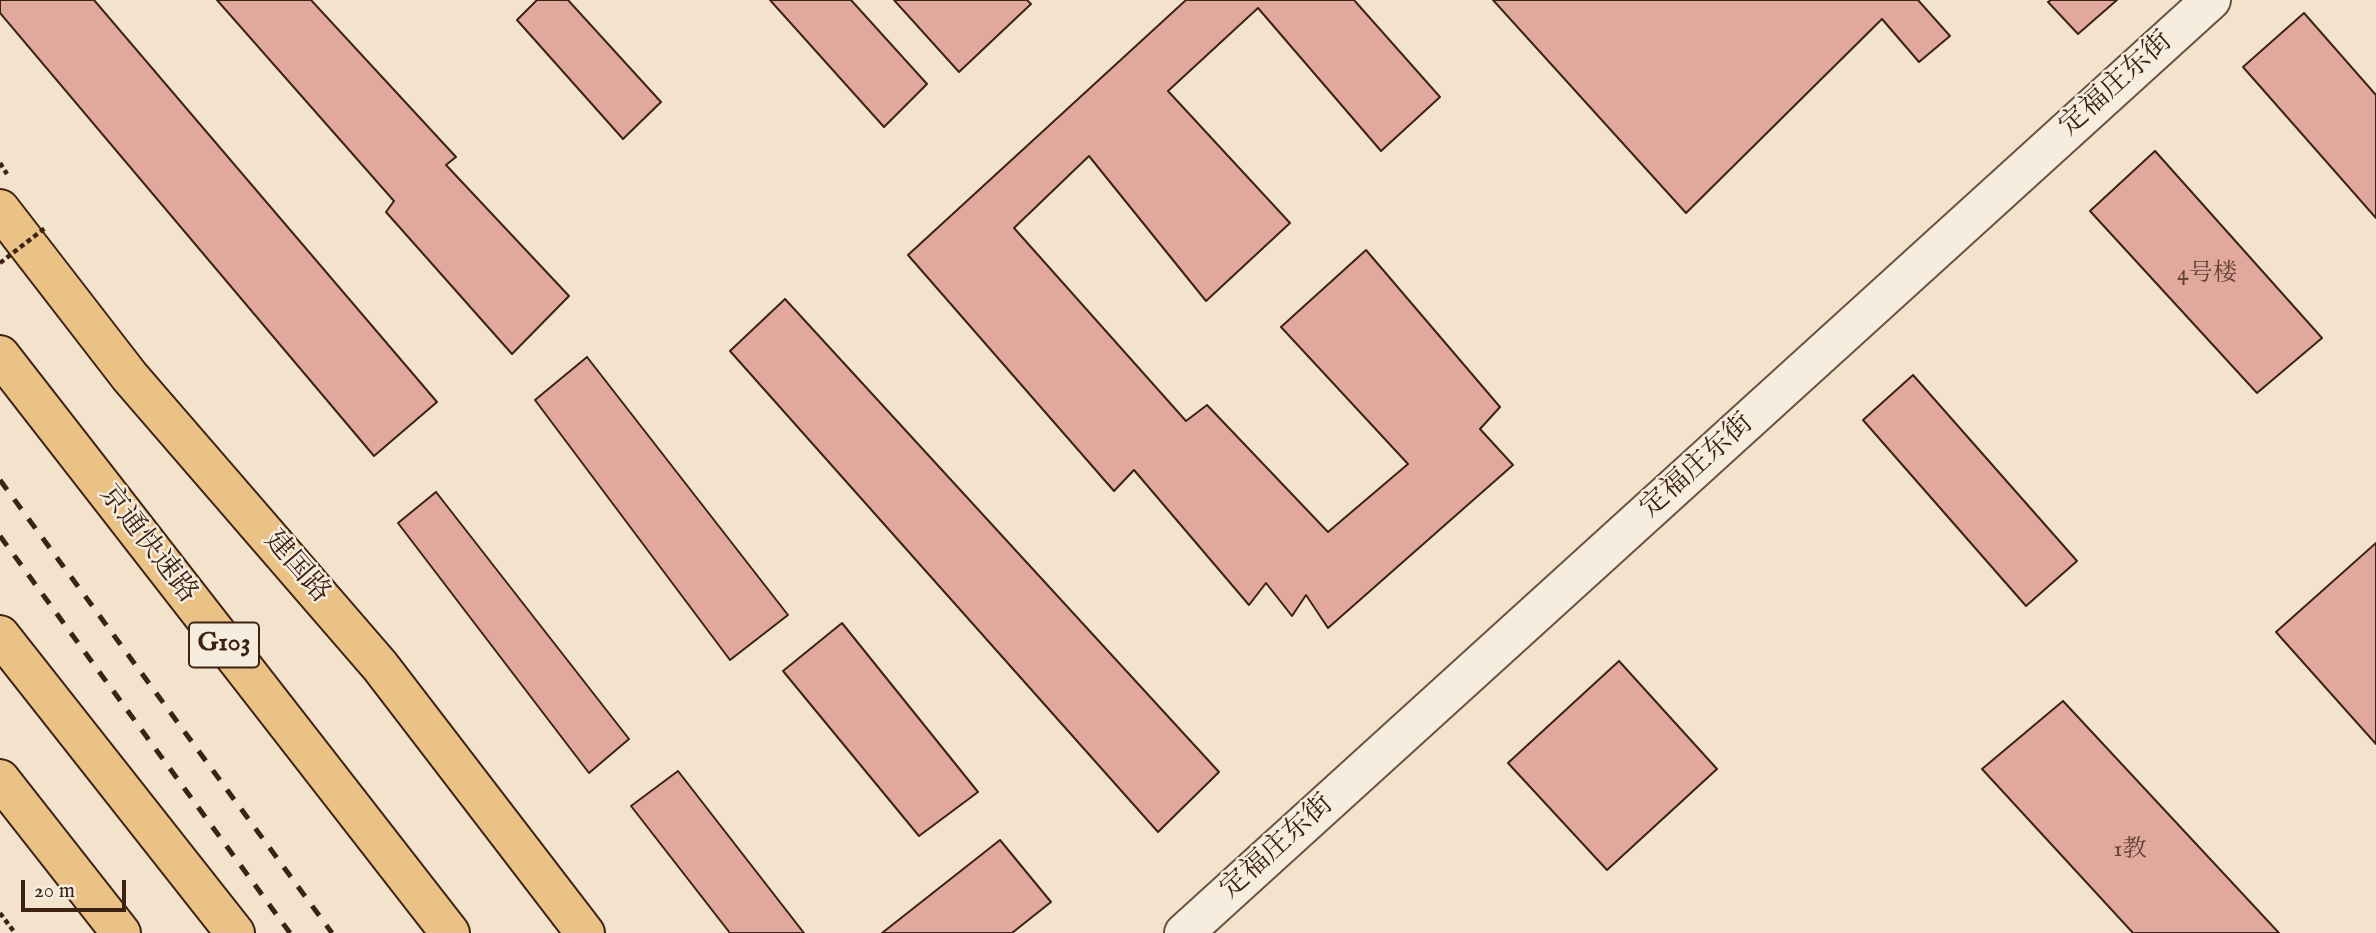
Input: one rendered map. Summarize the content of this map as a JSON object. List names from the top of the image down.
{
  "streets": {
    "main road": ["京通快速路", "建国路", "G103"],
    "street": ["定福庄东街"]
  },
  "house_numbers": ["4号楼", "1教"],
  "scale_bar": "20 m"
}
